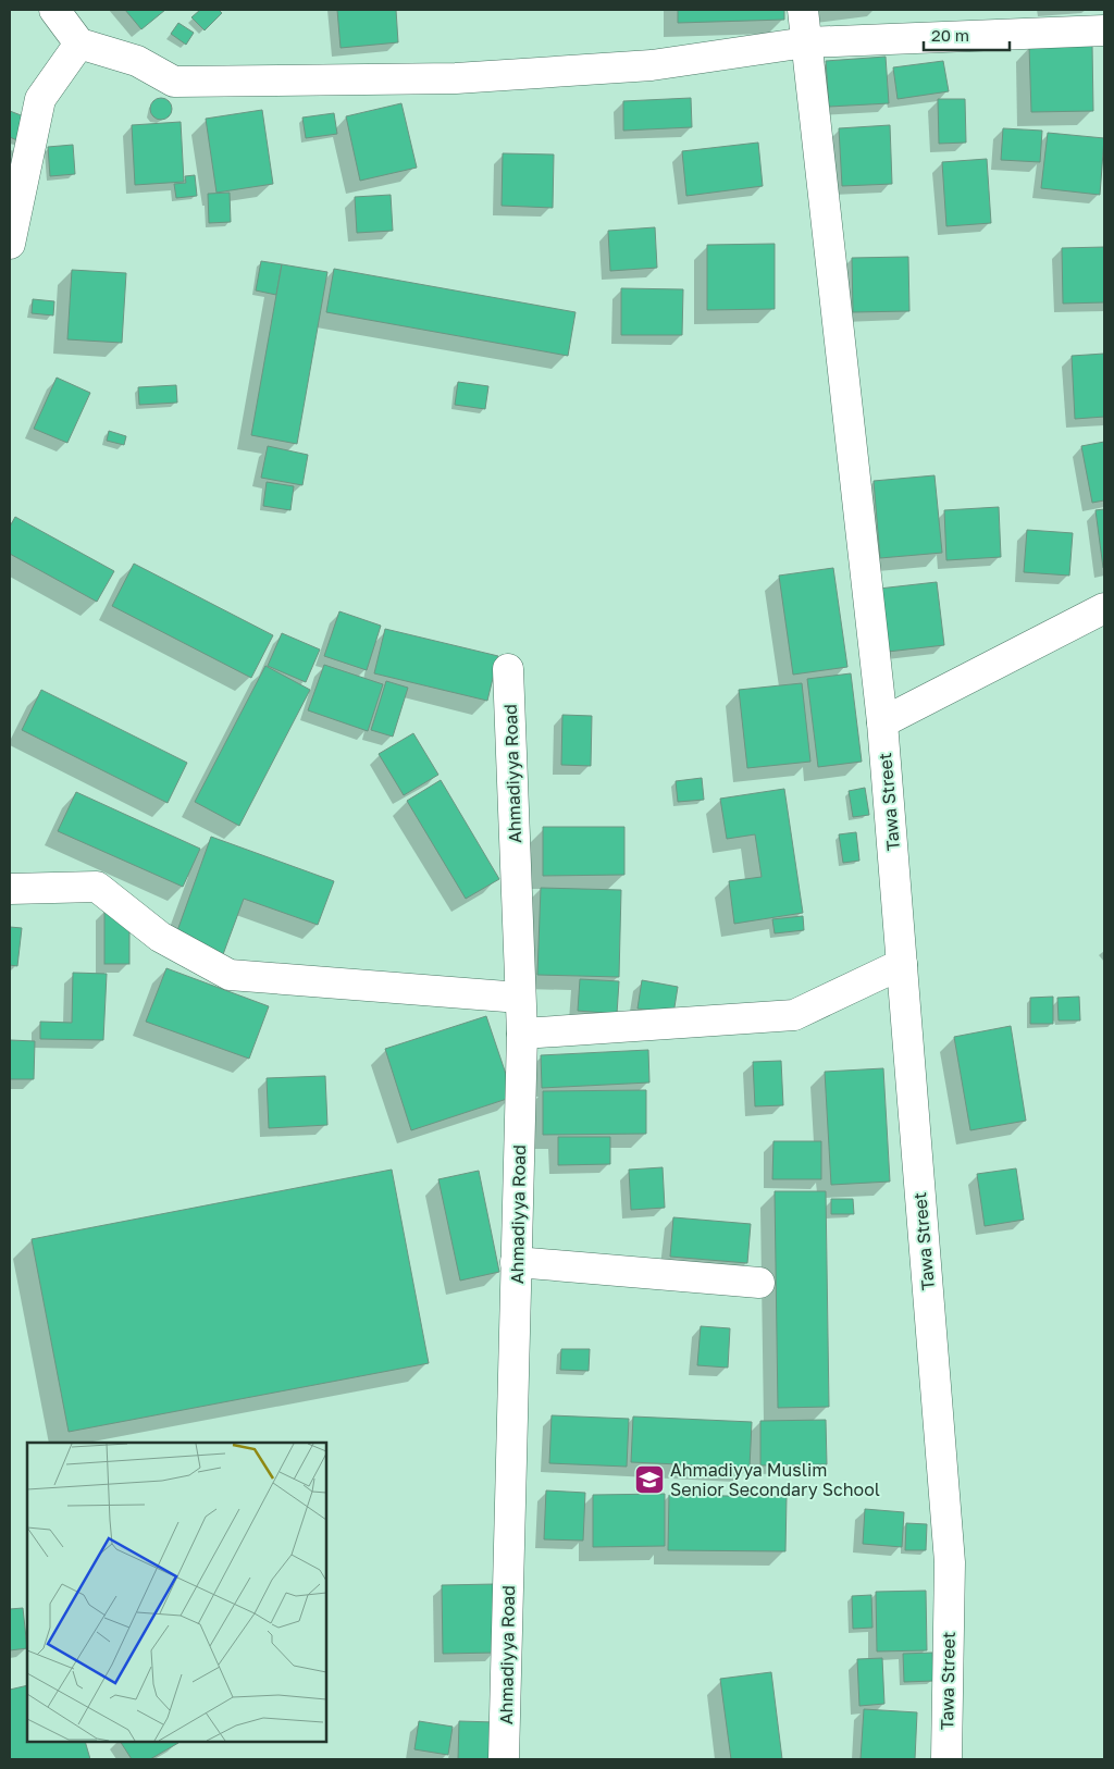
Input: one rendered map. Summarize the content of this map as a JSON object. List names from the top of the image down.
{
  "streets": {
    "street": ["Ahmadiyya Road", "Tawa Street"]
  },
  "places": {
    "school or university": ["Ahmadiyya Muslim Senior Secondary School"]
  },
  "scale_bar": "20 m"
}
